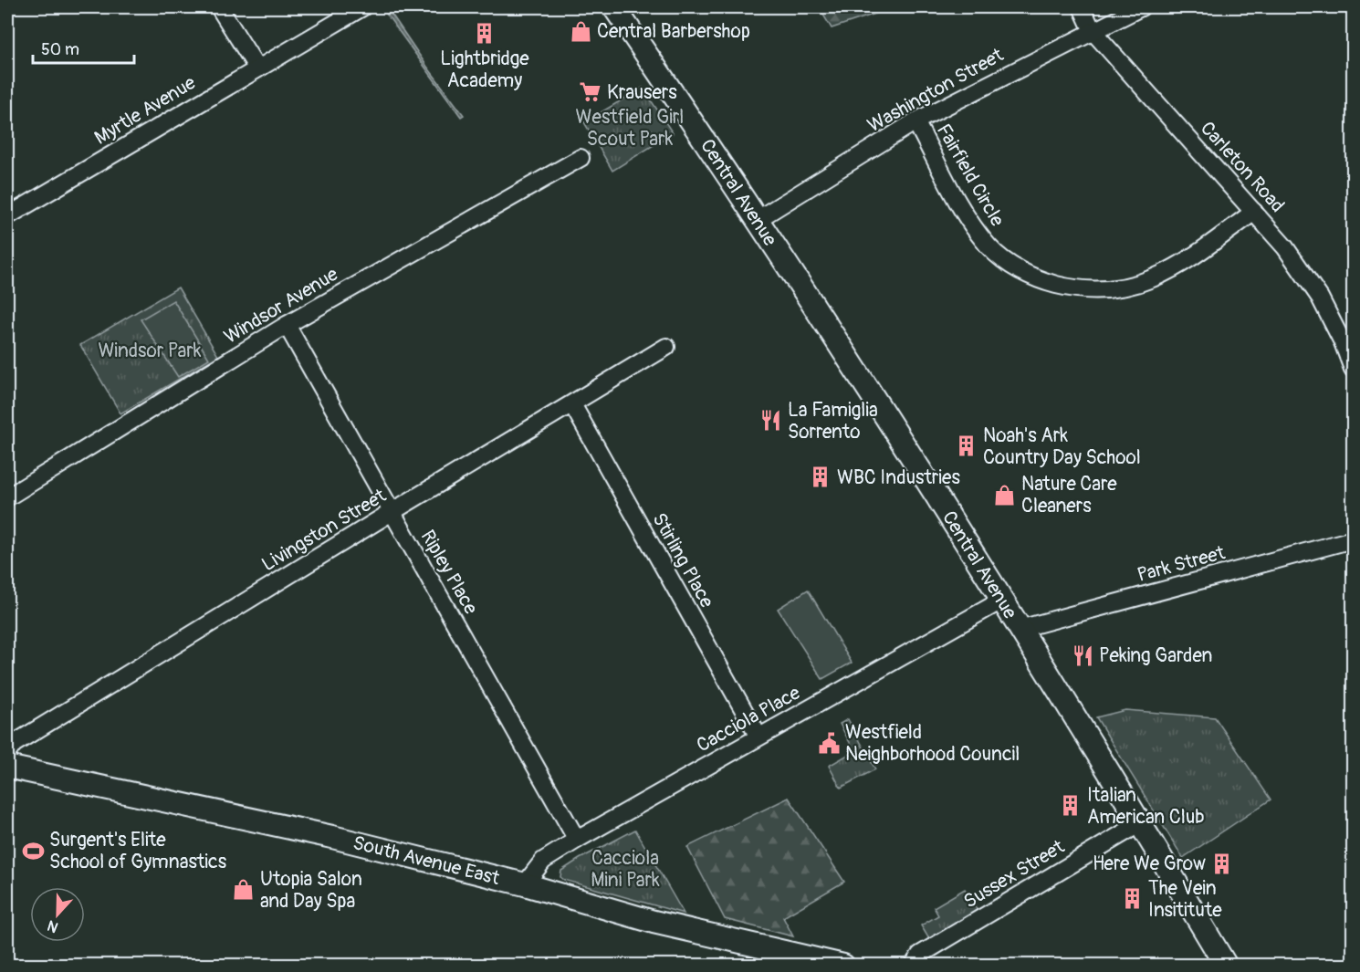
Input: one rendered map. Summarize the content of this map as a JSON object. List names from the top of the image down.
{
  "streets": {
    "main road": ["Central Avenue", "South Avenue East"],
    "street": [
      "Washington Street",
      "Myrtle Avenue",
      "Carleton Road",
      "Fairfield Circle",
      "Windsor Avenue",
      "Livingston Street",
      "Stirling Place",
      "Park Street",
      "Ripley Place",
      "Cacciola Place",
      "Sussex Street"
    ]
  },
  "crossings": [
    ["Washington Street", "Carleton Road"],
    ["Washington Street", "Fairfield Circle"],
    ["Washington Street", "Central Avenue"],
    ["Carleton Road", "Fairfield Circle"],
    ["Central Avenue", "Park Street"],
    ["Central Avenue", "Cacciola Place"],
    ["Central Avenue", "Sussex Street"],
    ["Windsor Avenue", "Ripley Place"],
    ["Livingston Street", "Stirling Place"],
    ["Livingston Street", "Ripley Place"],
    ["Stirling Place", "Cacciola Place"],
    ["Ripley Place", "Cacciola Place"],
    ["Cacciola Place", "South Avenue East"]
  ],
  "parks": ["Westfield Girl Scout Park", "Windsor Park", "Cacciola Mini Park"],
  "places": {
    "shop": ["Central Barbershop", "Nature Care Cleaners", "Utopia Salon and Day Spa"],
    "building": [
      "Lightbridge Academy",
      "Noah's Ark Country Day School",
      "WBC Industries",
      "Italian American Club",
      "Here We Grow",
      "The Vein Insititute"
    ],
    "supermarket": ["Krausers"],
    "restaurant": ["La Famiglia Sorrento", "Peking Garden"],
    "public building": ["Westfield Neighborhood Council"],
    "sports": ["Surgent's Elite School of Gymnastics"]
  },
  "scale_bar": "50 m",
  "north": "bottom"
}
